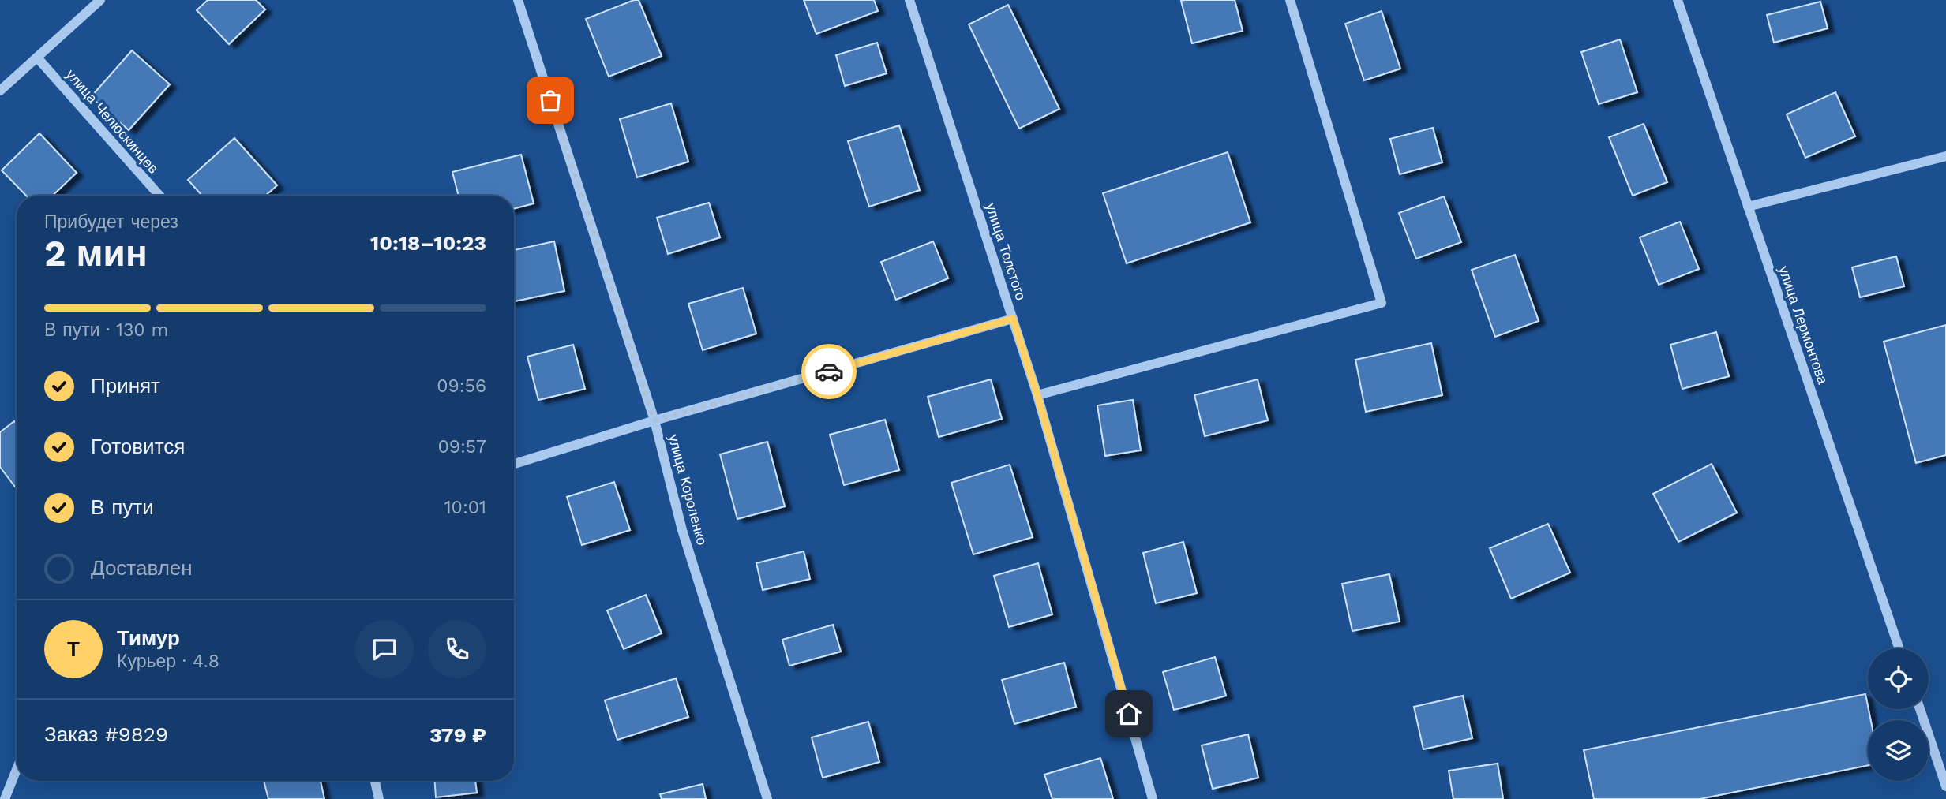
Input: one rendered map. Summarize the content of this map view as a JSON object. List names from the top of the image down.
{
  "streets": {
    "street": [
      "улица Челюскинцев",
      "улица Толстого",
      "улица Лермонтова",
      "улица Короленко"
    ]
  },
  "page": {
    "heading": ["2 мин", "Прибудет через", "10:18–10:23"],
    "panel": [
      "Тимур",
      "Курьер · 4.8",
      "Заказ #9829",
      "379 ₽"
    ],
    "bar": "В пути · 130 m",
    "list": [
      ["Принят", "09:56"],
      ["Готовится", "09:57"],
      ["В пути", "10:01"],
      "Доставлен"
    ],
    "round": "Т"
  }
}
